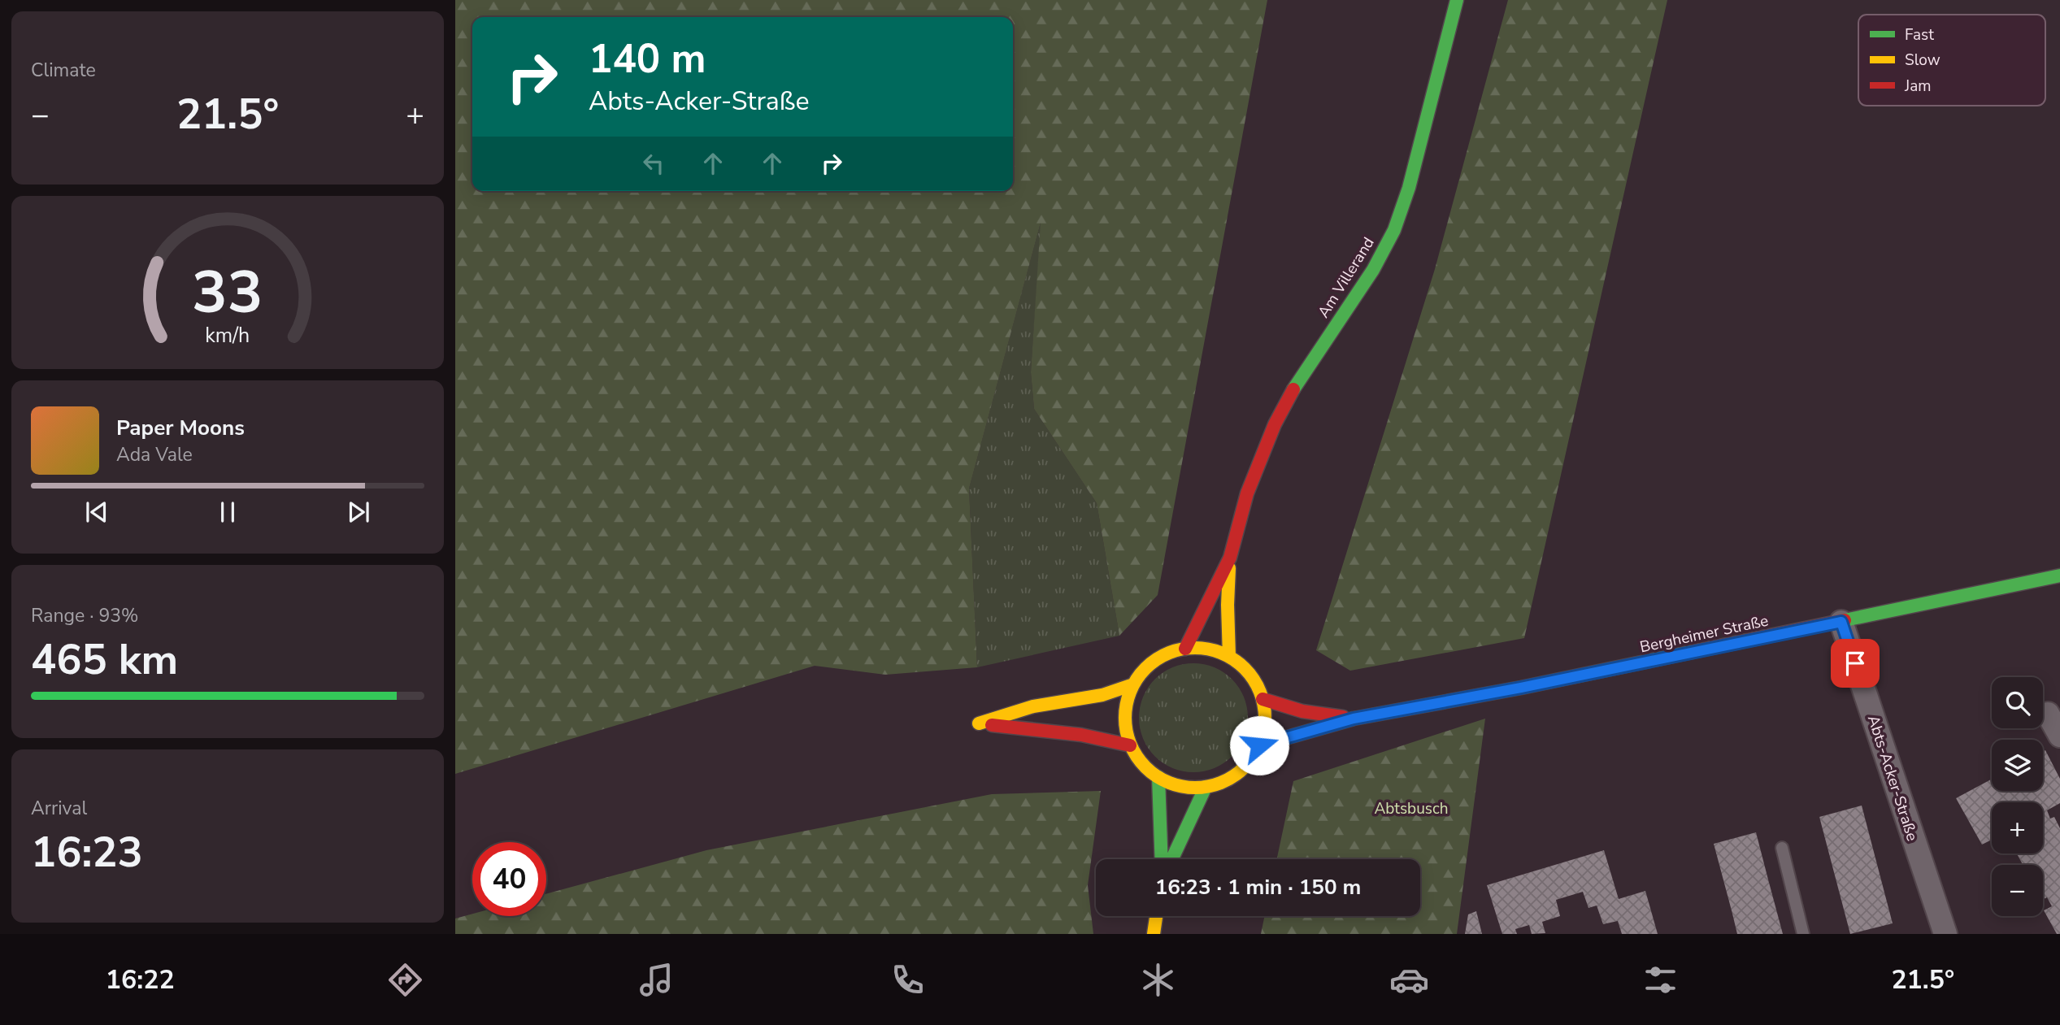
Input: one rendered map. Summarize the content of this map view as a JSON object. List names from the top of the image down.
{
  "streets": {
    "main road": ["Am Villerand", "Bergheimer Straße"],
    "street": ["Abts-Acker-Straße"]
  },
  "crossings": [
    ["Am Villerand", "Bergheimer Straße"],
    ["Bergheimer Straße", "Abts-Acker-Straße"]
  ],
  "parks": ["Abtsbusch"],
  "legend": ["Fast", "Slow", "Jam"],
  "page": {
    "tile": [
      "Climate",
      ["Range · 93%", "465 km"],
      ["Arrival", "16:23"]
    ],
    "turn": ["140 m", "Abts-Acker-Straße"],
    "heat": ["−", "21.5°", "+"],
    "song": ["Paper Moons", "Ada Vale"],
    "map_buttons": ["+", "−"],
    "limit": "40",
    "trip": "16:23 · 1 min · 150 m",
    "tabs": ["16:22", "21.5°"],
    "gauge": ["33", "km/h"]
  }
}
